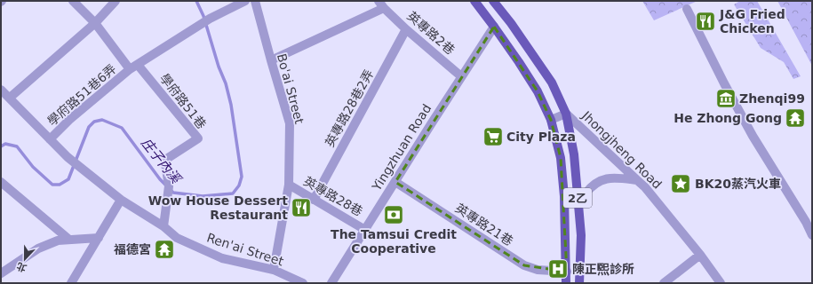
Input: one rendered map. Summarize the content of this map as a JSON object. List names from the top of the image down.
{
  "streets": {
    "main road": ["2乙"],
    "street": [
      "英專路2巷",
      "Bo'ai Street",
      "學府路51巷6弄",
      "學府路51巷",
      "英專路28巷2弄",
      "Yingzhuan Road",
      "Jhongjheng Road",
      "英專路28巷",
      "英專路21巷",
      "Ren'ai Street"
    ]
  },
  "crossings": [
    ["英專路2巷", "Bo'ai Street"],
    ["英專路2巷", "英專路28巷2弄"],
    ["英專路2巷", "Yingzhuan Road"],
    ["Bo'ai Street", "英專路28巷"],
    ["Bo'ai Street", "Ren'ai Street"],
    ["學府路51巷6弄", "學府路51巷"],
    ["學府路51巷6弄", "Ren'ai Street"],
    ["學府路51巷", "Ren'ai Street"],
    ["英專路28巷2弄", "英專路28巷"],
    ["Yingzhuan Road", "英專路28巷"],
    ["Yingzhuan Road", "2乙"],
    ["Yingzhuan Road", "英專路21巷"],
    ["Jhongjheng Road", "2乙"],
    ["2乙", "英專路21巷"]
  ],
  "water": ["庄子內溪"],
  "places": {
    "restaurant": ["J&G Fried Chicken", "Wow House Dessert Restaurant"],
    "museum": ["Zhenqi99"],
    "temple": ["He Zhong Gong", "福德宮"],
    "supermarket": ["City Plaza"],
    "place": ["BK20蒸汽火車"],
    "bank": ["The Tamsui Credit Cooperative"],
    "hospital": ["陳正煕診所"]
  },
  "north": "bottom"
}
